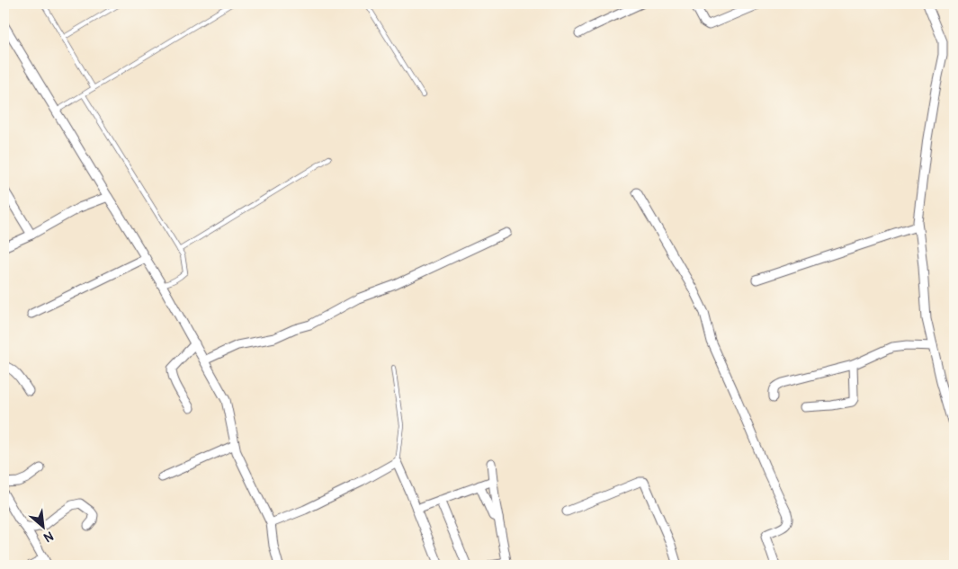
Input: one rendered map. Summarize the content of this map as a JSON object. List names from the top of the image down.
{
  "north": "bottom right"
}
